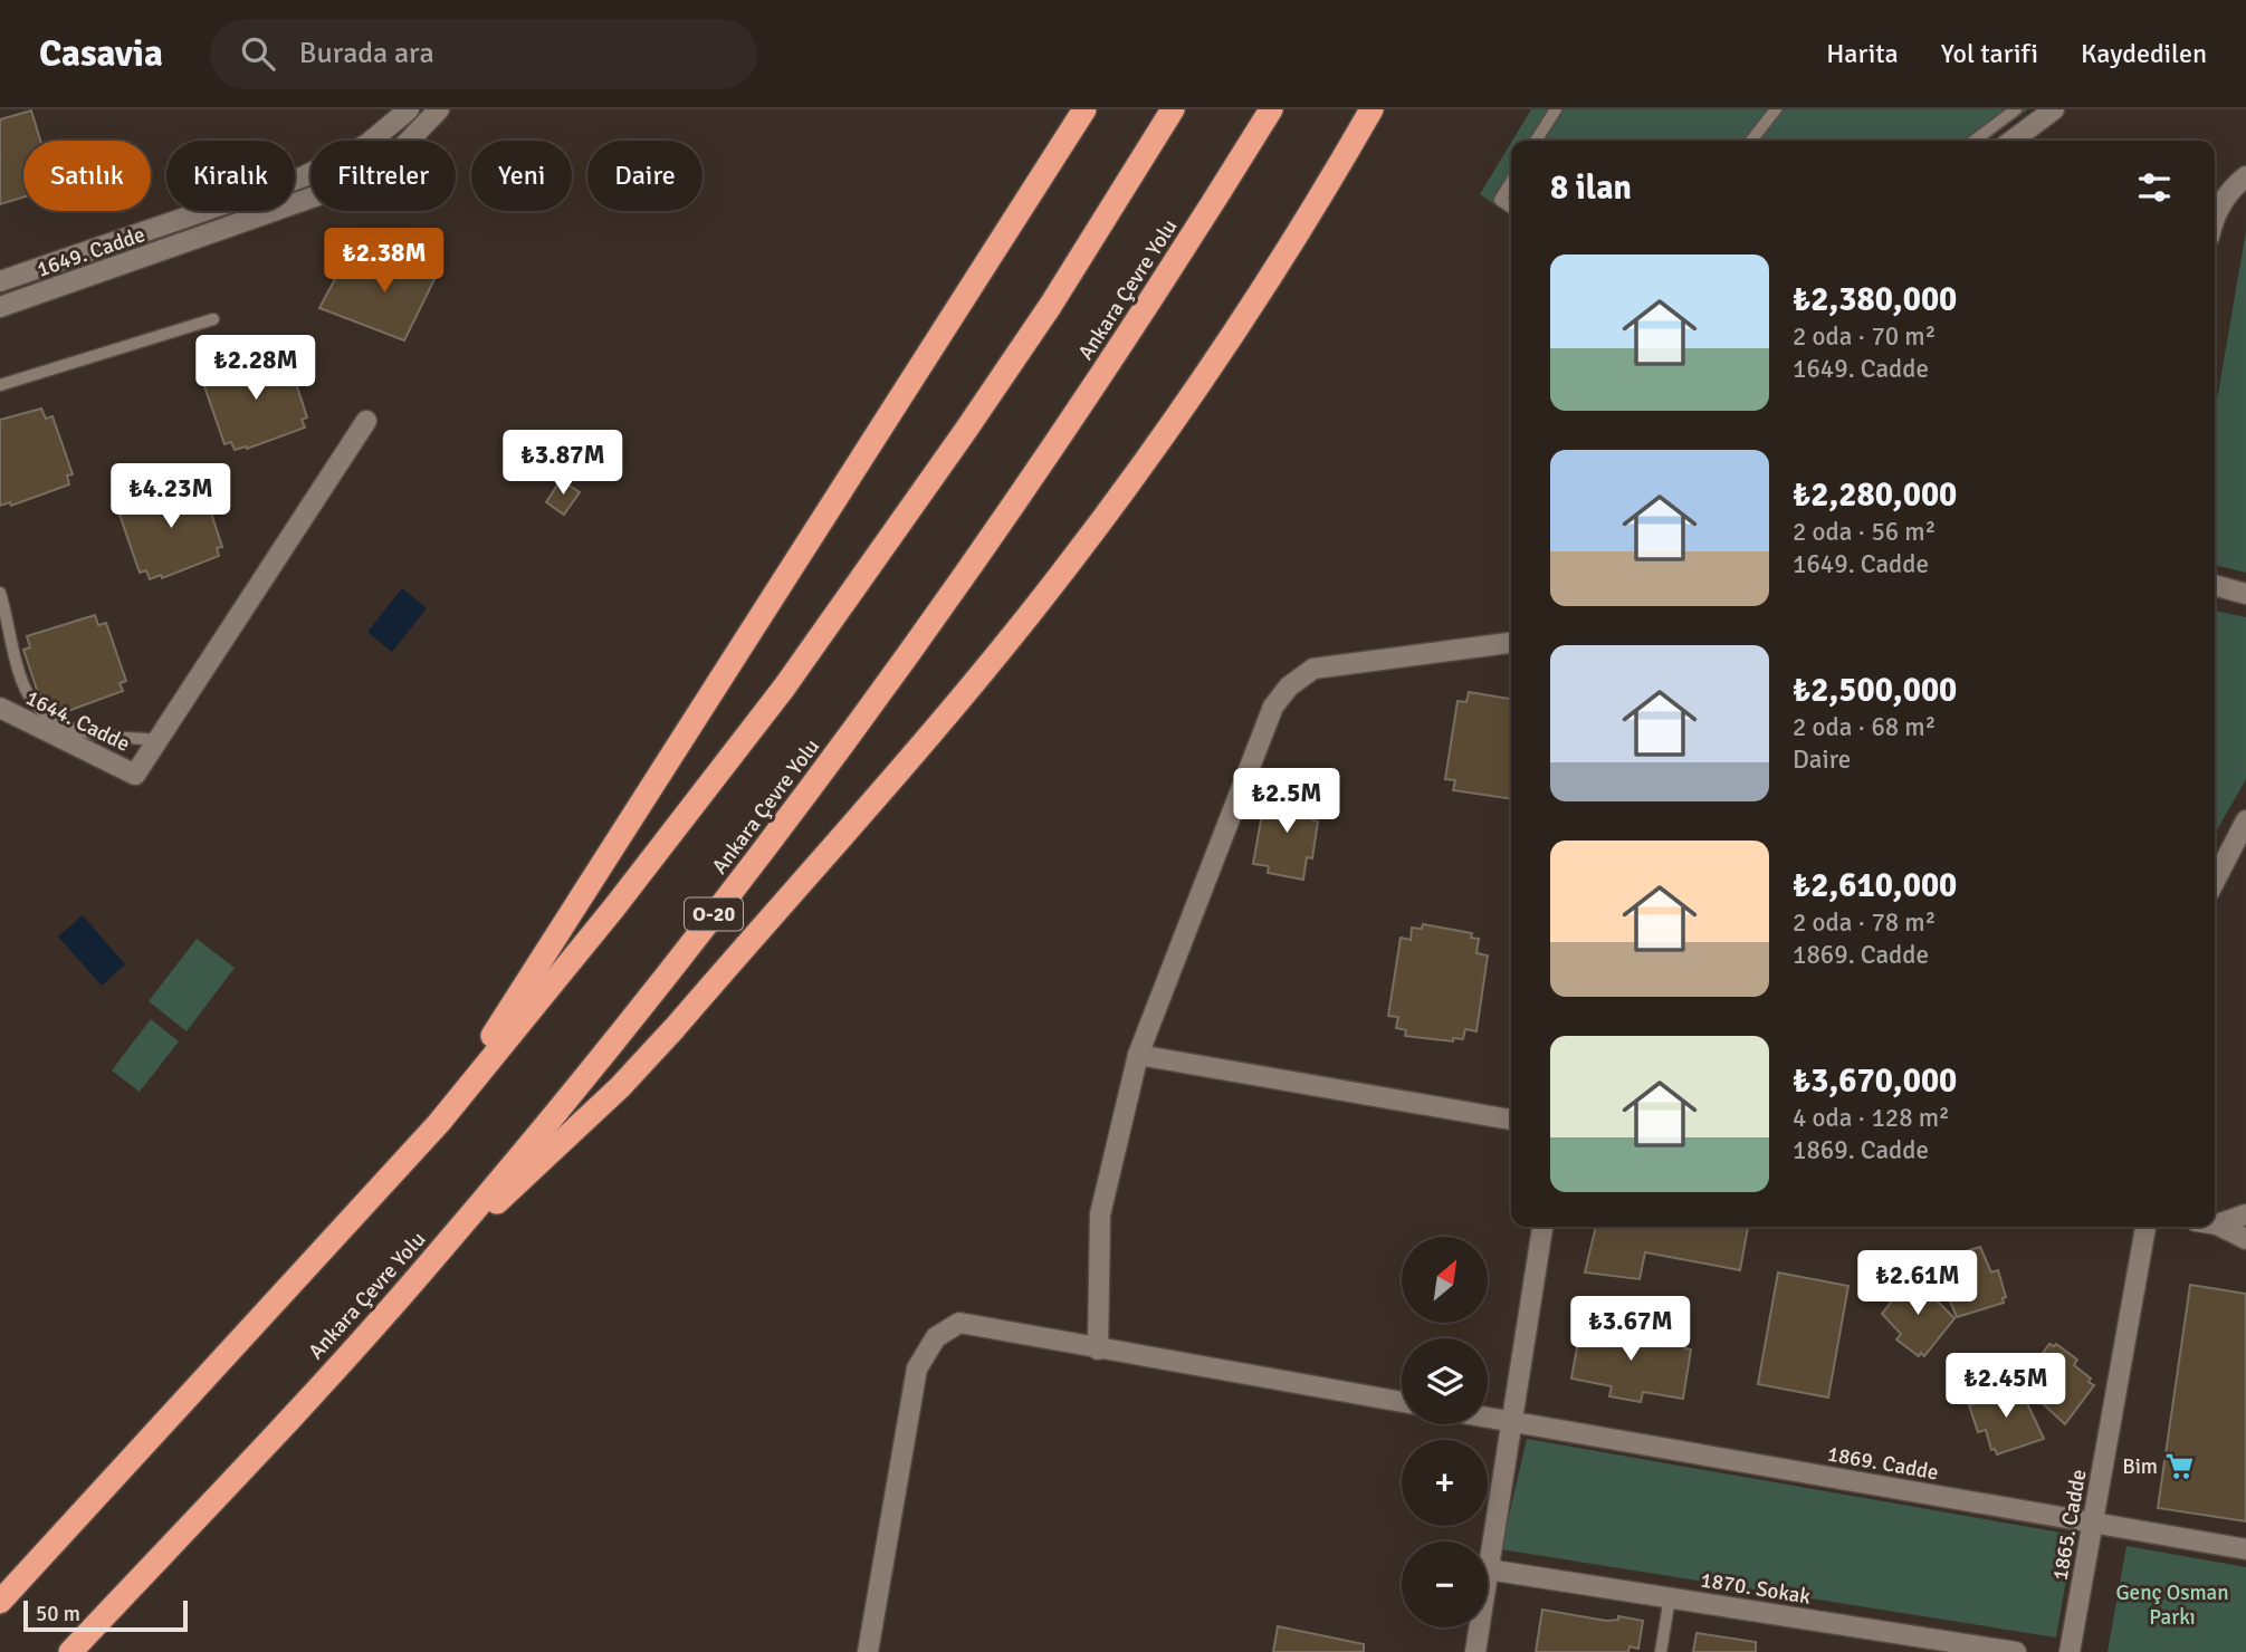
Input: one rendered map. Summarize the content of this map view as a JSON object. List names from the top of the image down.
{
  "streets": {
    "highway": ["Ankara Çevre Yolu", "O-20"],
    "street": [
      "1649. Cadde",
      "1644. Cadde",
      "1869. Cadde",
      "1865. Cadde",
      "1870. Sokak"
    ]
  },
  "crossings": [
    ["1869. Cadde", "1865. Cadde"]
  ],
  "parks": ["Genç Osman Parkı"],
  "places": {
    "supermarket": ["Bim"]
  },
  "scale_bar": "50 m",
  "north": "top right",
  "page": {
    "header": "Casavia",
    "search": "Burada ara",
    "nav": ["Harita", "Yol tarifi", "Kaydedilen"],
    "chip": [
      "Satılık",
      "Kiralık",
      "Filtreler",
      "Yeni",
      "Daire"
    ],
    "heading": "8 ilan",
    "price": [
      "₺2.38M",
      "₺2.28M",
      "₺3.87M",
      "₺4.23M",
      "₺2.5M",
      "₺2.61M",
      "₺3.67M",
      "₺2.45M"
    ],
    "list": [
      {
        "name": "₺2,380,000",
        "note": "2 oda · 70 m² · 1649. Cadde"
      },
      {
        "name": "₺2,280,000",
        "note": "2 oda · 56 m² · 1649. Cadde"
      },
      {
        "name": "₺2,500,000",
        "note": "2 oda · 68 m² · Daire"
      },
      {
        "name": "₺2,610,000",
        "note": "2 oda · 78 m² · 1869. Cadde"
      },
      {
        "name": "₺3,670,000",
        "note": "4 oda · 128 m² · 1869. Cadde"
      }
    ],
    "map_buttons": ["+", "−"],
    "scale": "50 m"
  }
}
